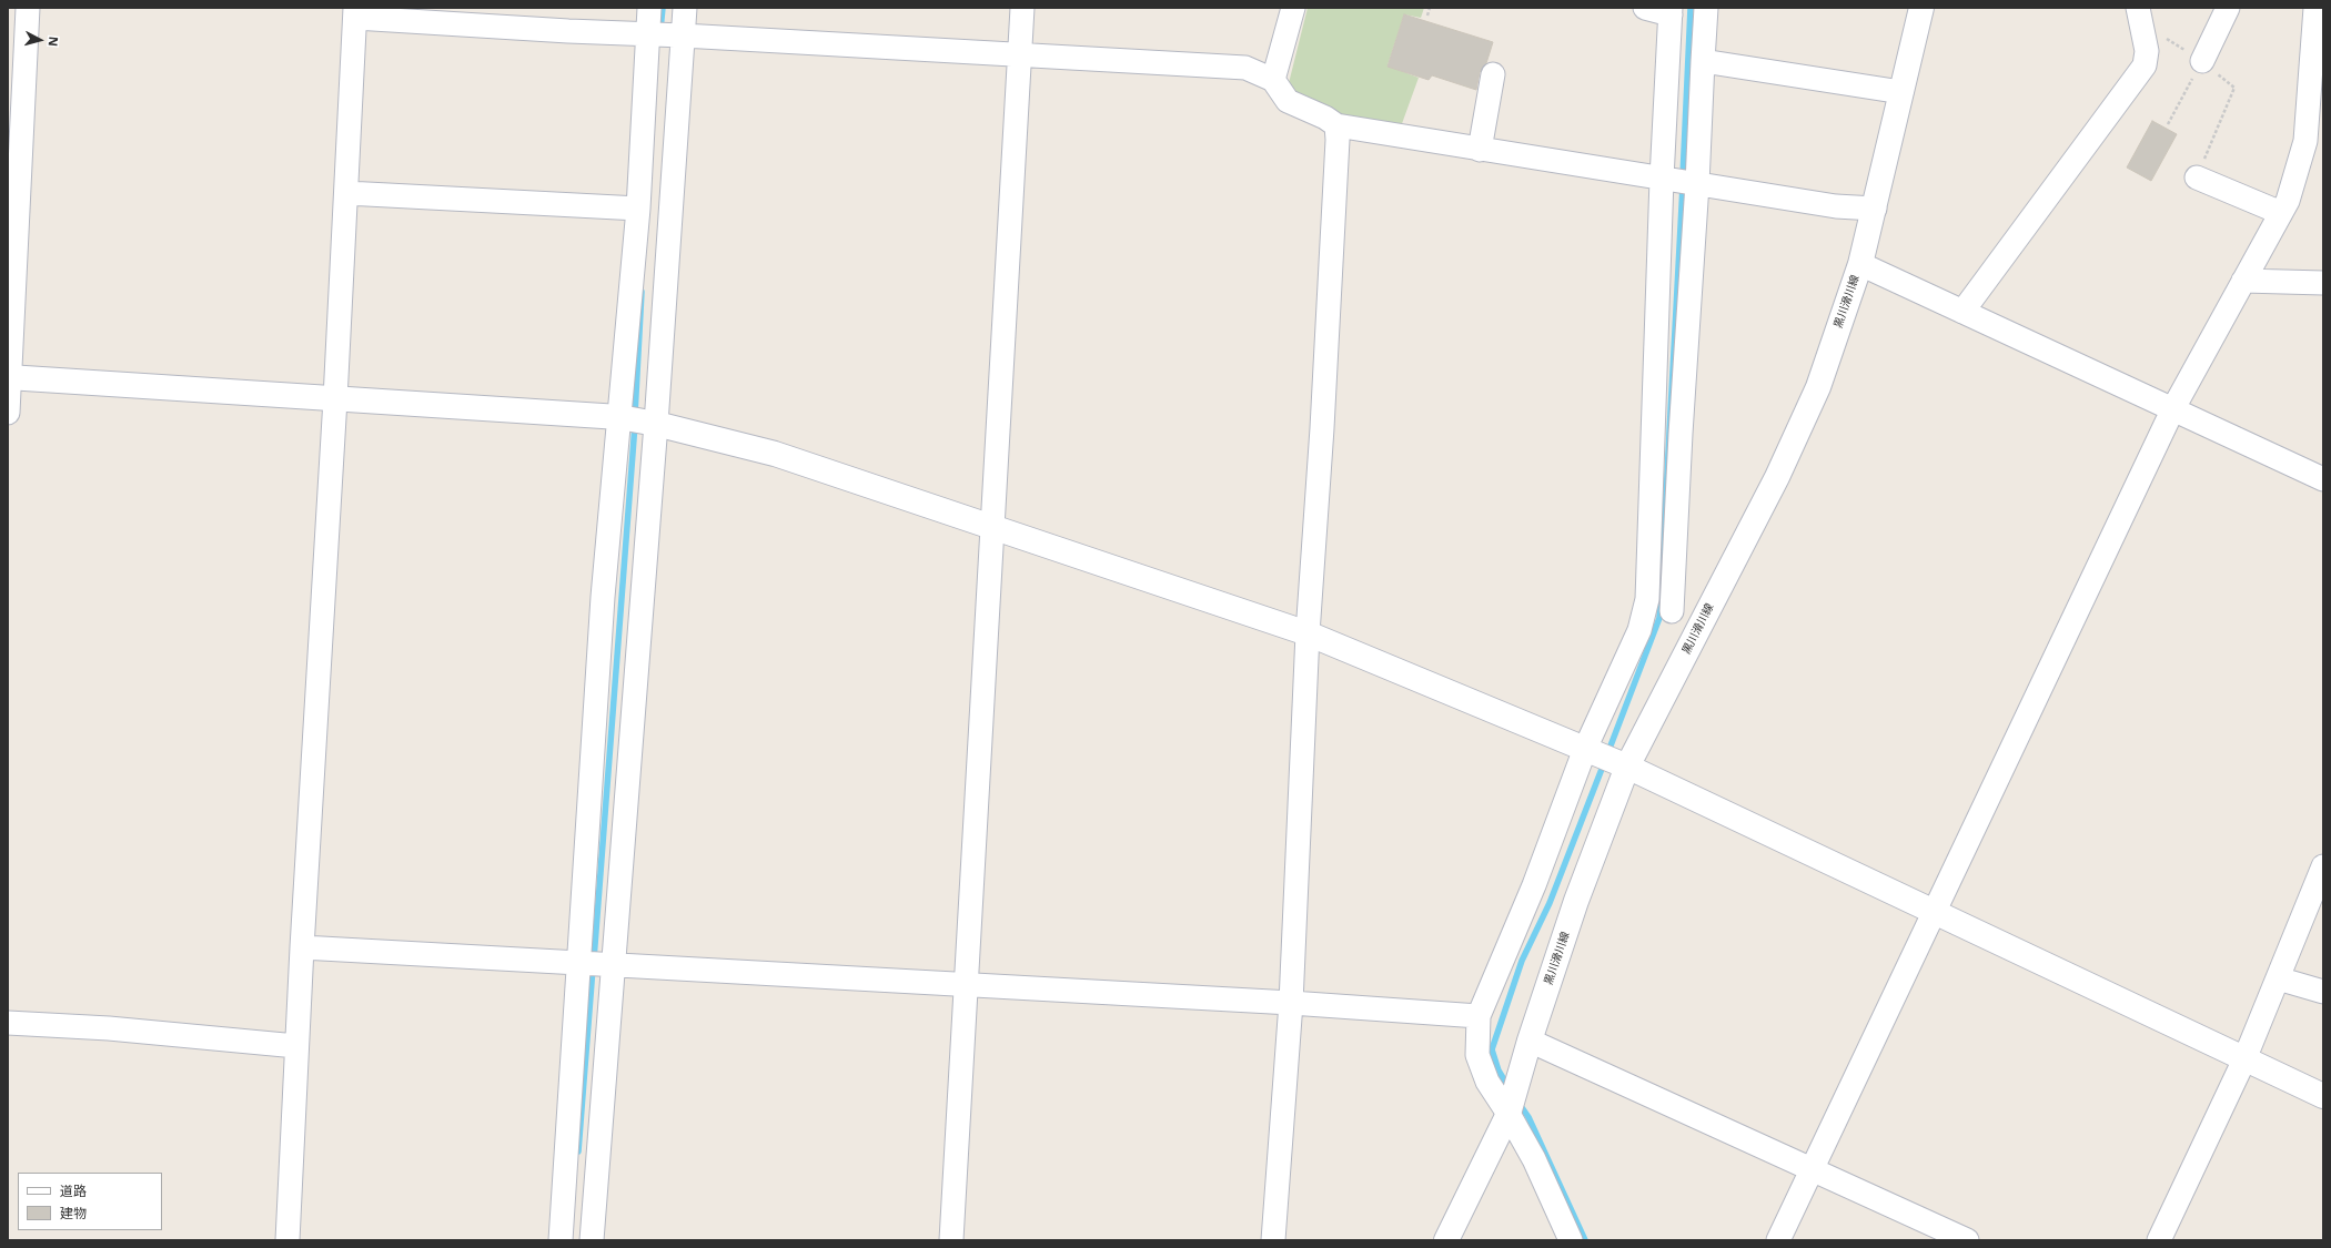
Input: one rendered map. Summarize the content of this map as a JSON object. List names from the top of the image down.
{
  "streets": {
    "street": ["黒川滑川線"]
  },
  "legend": ["道路", "建物"],
  "north": "right"
}
